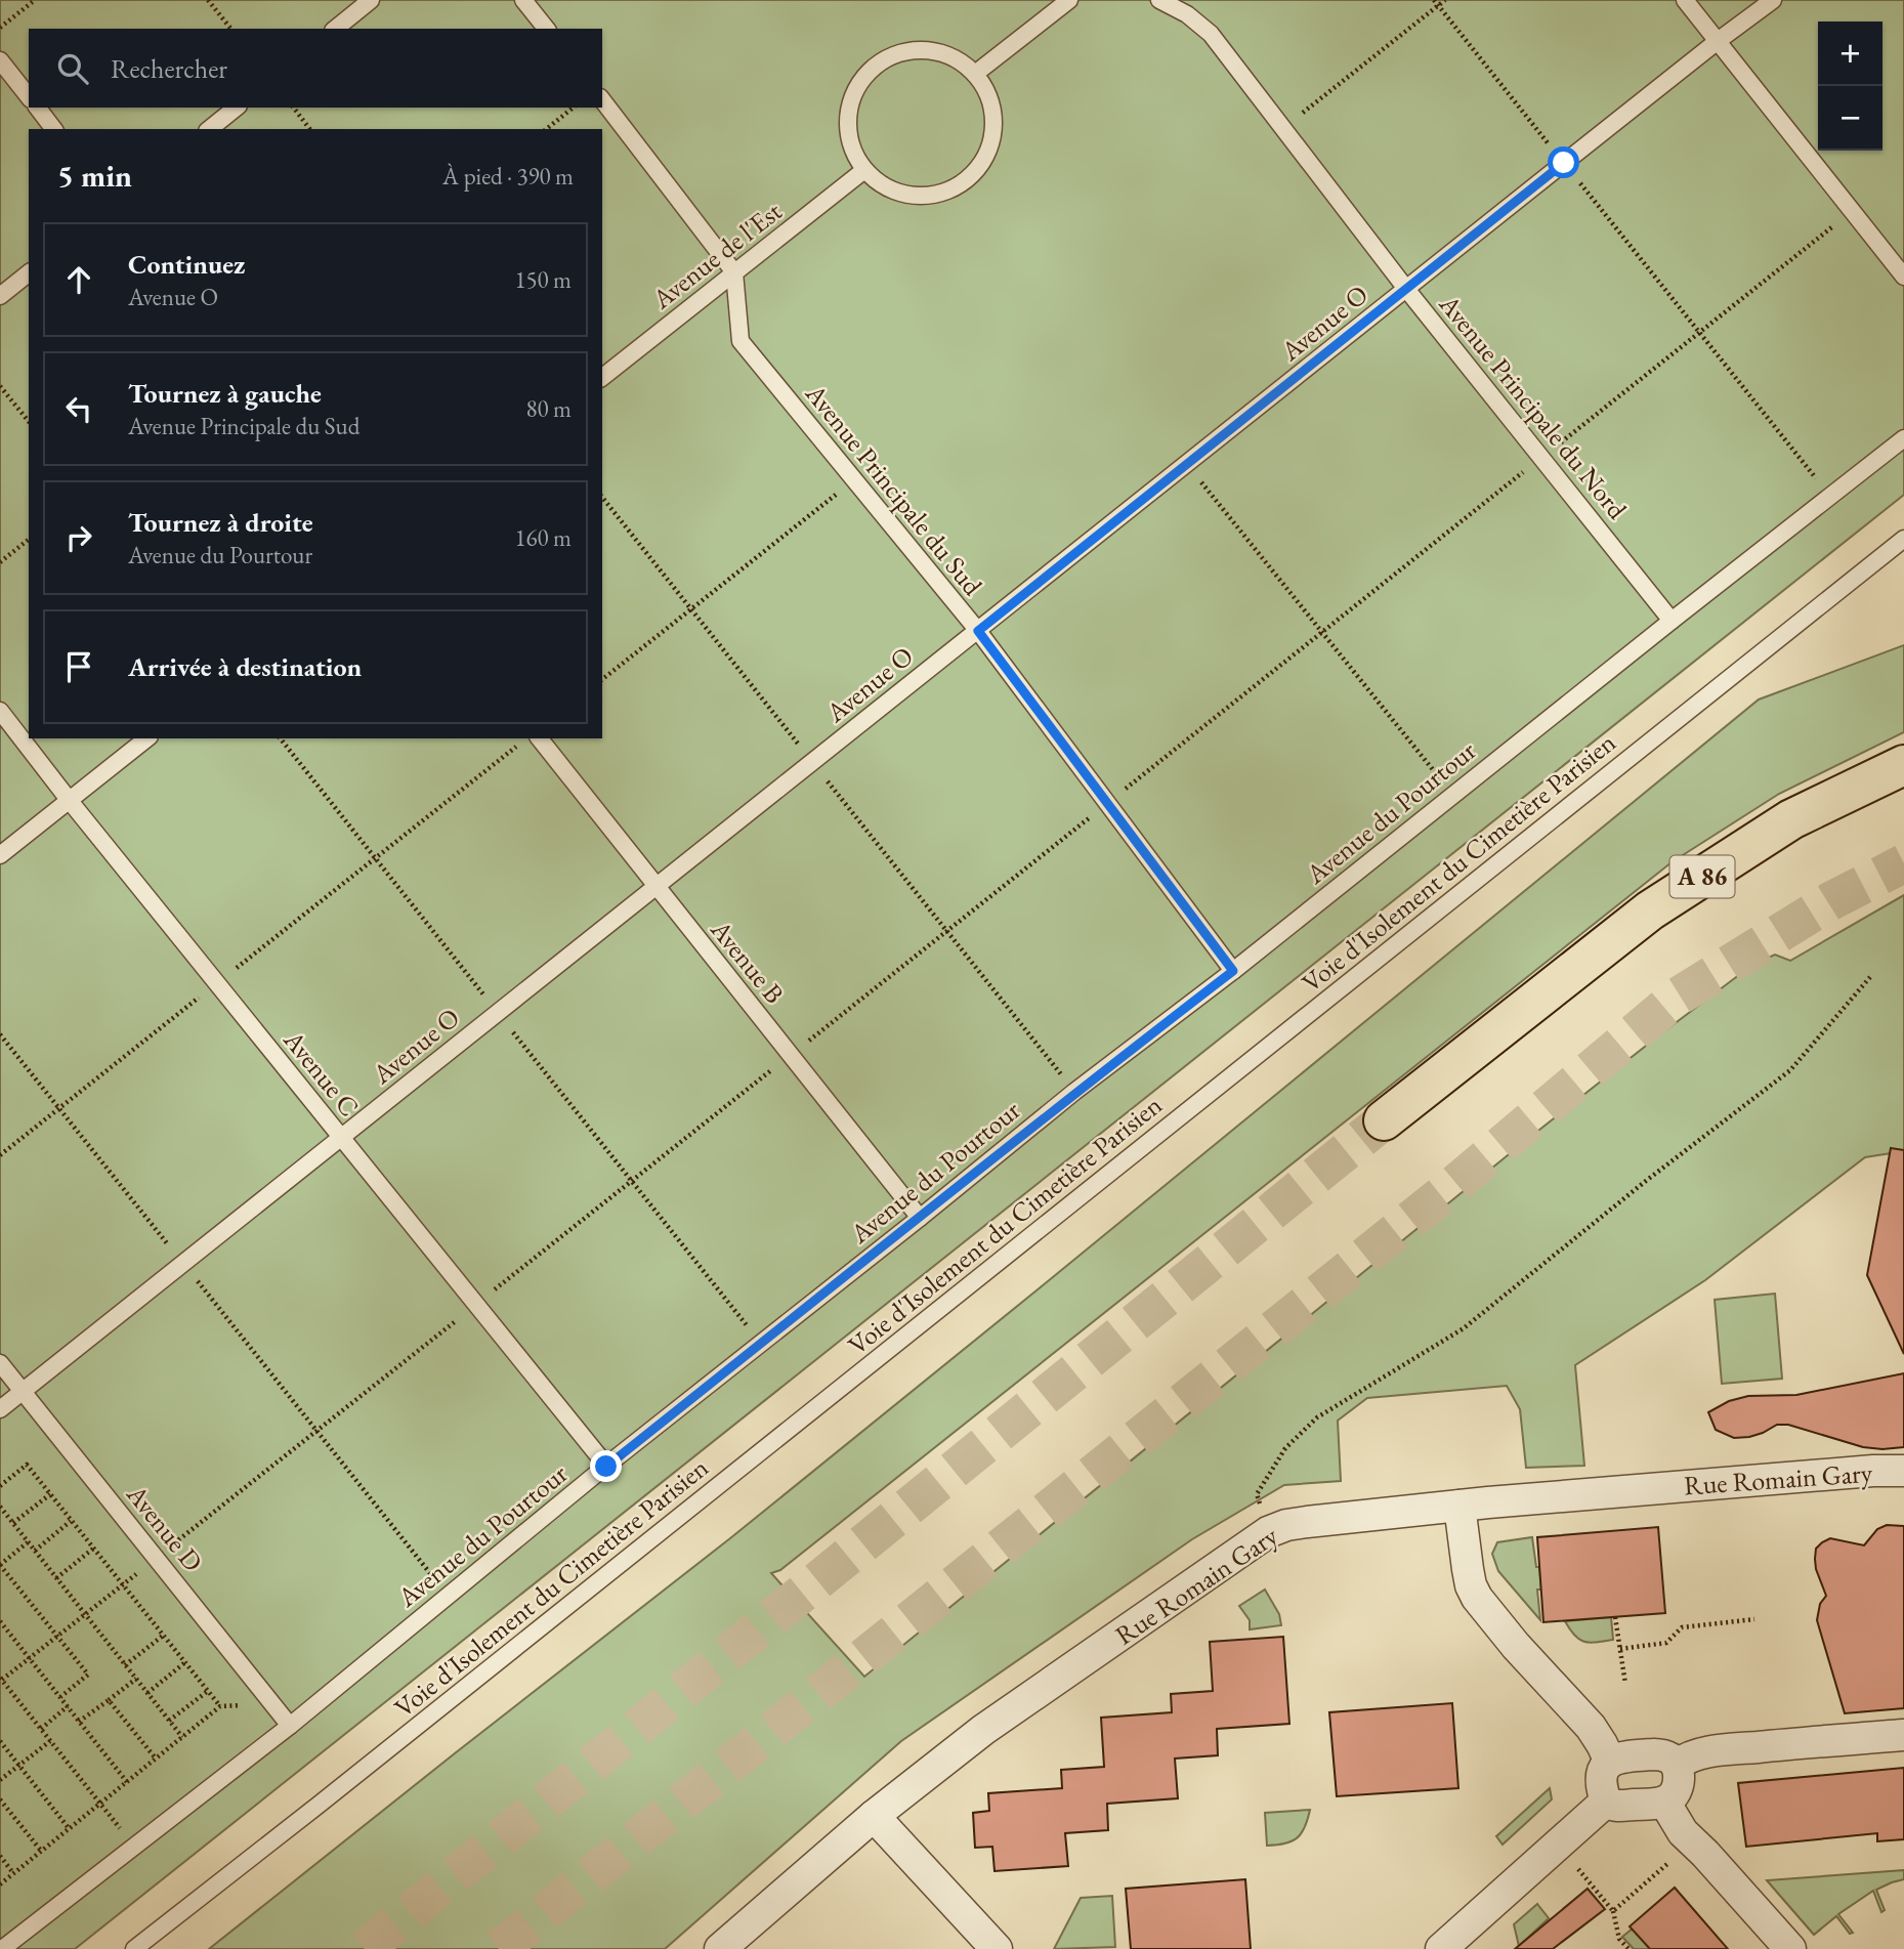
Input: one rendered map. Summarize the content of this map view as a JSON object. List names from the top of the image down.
{
  "streets": {
    "highway": ["A 86"],
    "street": ["Rue Romain Gary"],
    "lane": [
      "Avenue de l'Est",
      "Avenue O",
      "Avenue Principale du Nord",
      "Avenue Principale du Sud",
      "Avenue du Pourtour",
      "Voie d'Isolement du Cimetière Parisien",
      "Avenue B",
      "Avenue C",
      "Avenue D"
    ]
  },
  "crossings": [
    ["Avenue de l'Est", "Avenue Principale du Sud"],
    ["Avenue O", "Avenue Principale du Nord"],
    ["Avenue O", "Avenue Principale du Sud"],
    ["Avenue O", "Avenue B"],
    ["Avenue O", "Avenue C"],
    ["Avenue O", "Avenue D"],
    ["Avenue Principale du Nord", "Avenue du Pourtour"],
    ["Avenue Principale du Sud", "Avenue du Pourtour"],
    ["Avenue du Pourtour", "Avenue B"],
    ["Avenue du Pourtour", "Avenue C"],
    ["Avenue du Pourtour", "Avenue D"]
  ],
  "page": {
    "map_buttons": ["+", "−"],
    "search": "Rechercher",
    "heading": ["5 min", "À pied · 390 m"],
    "list": [
      ["Continuez", "Avenue O", "150 m"],
      ["Tournez à gauche", "Avenue Principale du Sud", "80 m"],
      ["Tournez à droite", "Avenue du Pourtour", "160 m"],
      "Arrivée à destination"
    ]
  }
}
